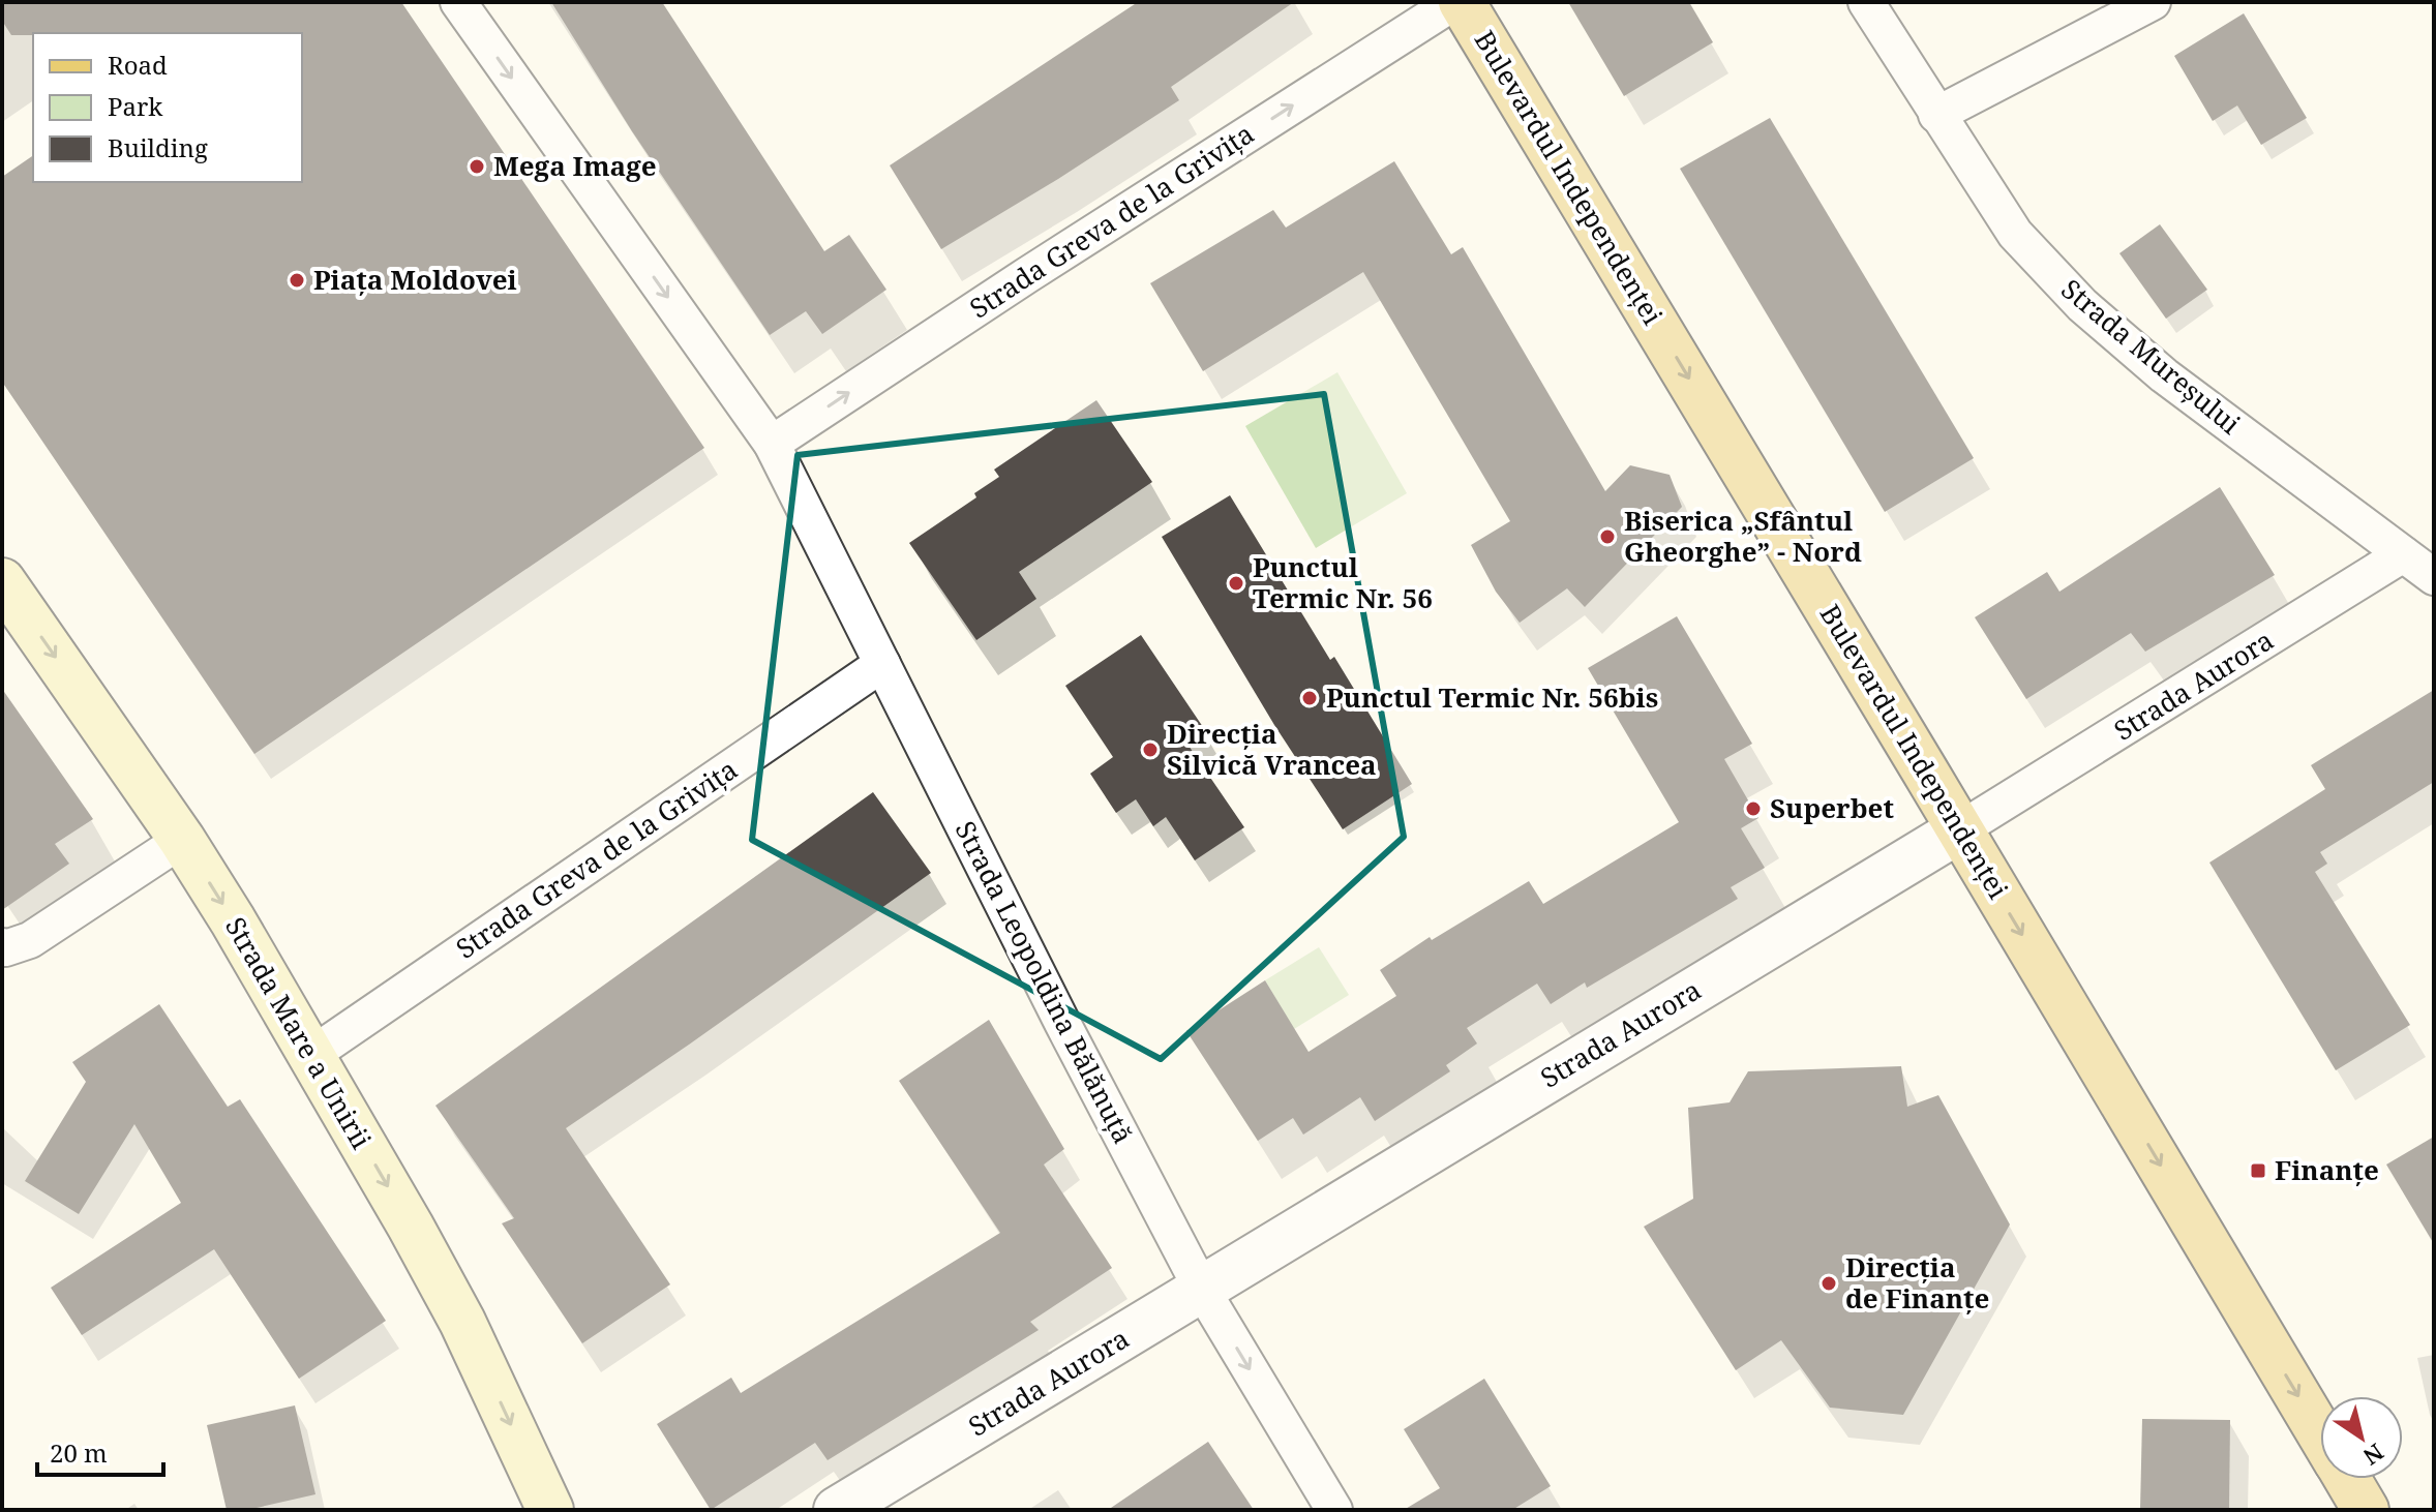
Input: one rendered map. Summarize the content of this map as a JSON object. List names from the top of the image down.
{
  "streets": {
    "main road": ["Bulevardul Independenței", "Strada Mare a Unirii"],
    "street": [
      "Strada Greva de la Grivița",
      "Strada Mureșului",
      "Strada Aurora",
      "Strada Leopoldina Bălănuță"
    ]
  },
  "crossings": [
    ["Bulevardul Independenței", "Strada Aurora"],
    ["Strada Greva de la Grivița", "Strada Leopoldina Bălănuță"],
    ["Strada Greva de la Grivița", "Strada Mare a Unirii"],
    ["Strada Mureșului", "Strada Aurora"],
    ["Strada Aurora", "Strada Leopoldina Bălănuță"]
  ],
  "one_way": [
    "Bulevardul Independenței",
    "Strada Greva de la Grivița",
    "Strada Leopoldina Bălănuță",
    "Strada Mare a Unirii"
  ],
  "places": {
    "other": [
      "Mega Image",
      "Piața Moldovei",
      "Biserica „Sfântul Gheorghe” - Nord",
      "Punctul Termic Nr. 56",
      "Punctul Termic Nr. 56bis",
      "Direcția Silvică Vrancea",
      "Superbet",
      "Direcția de Finanțe"
    ],
    "transit": ["Finanțe"]
  },
  "legend": ["Road", "Park", "Building"],
  "scale_bar": "20 m",
  "north": "bottom right"
}
